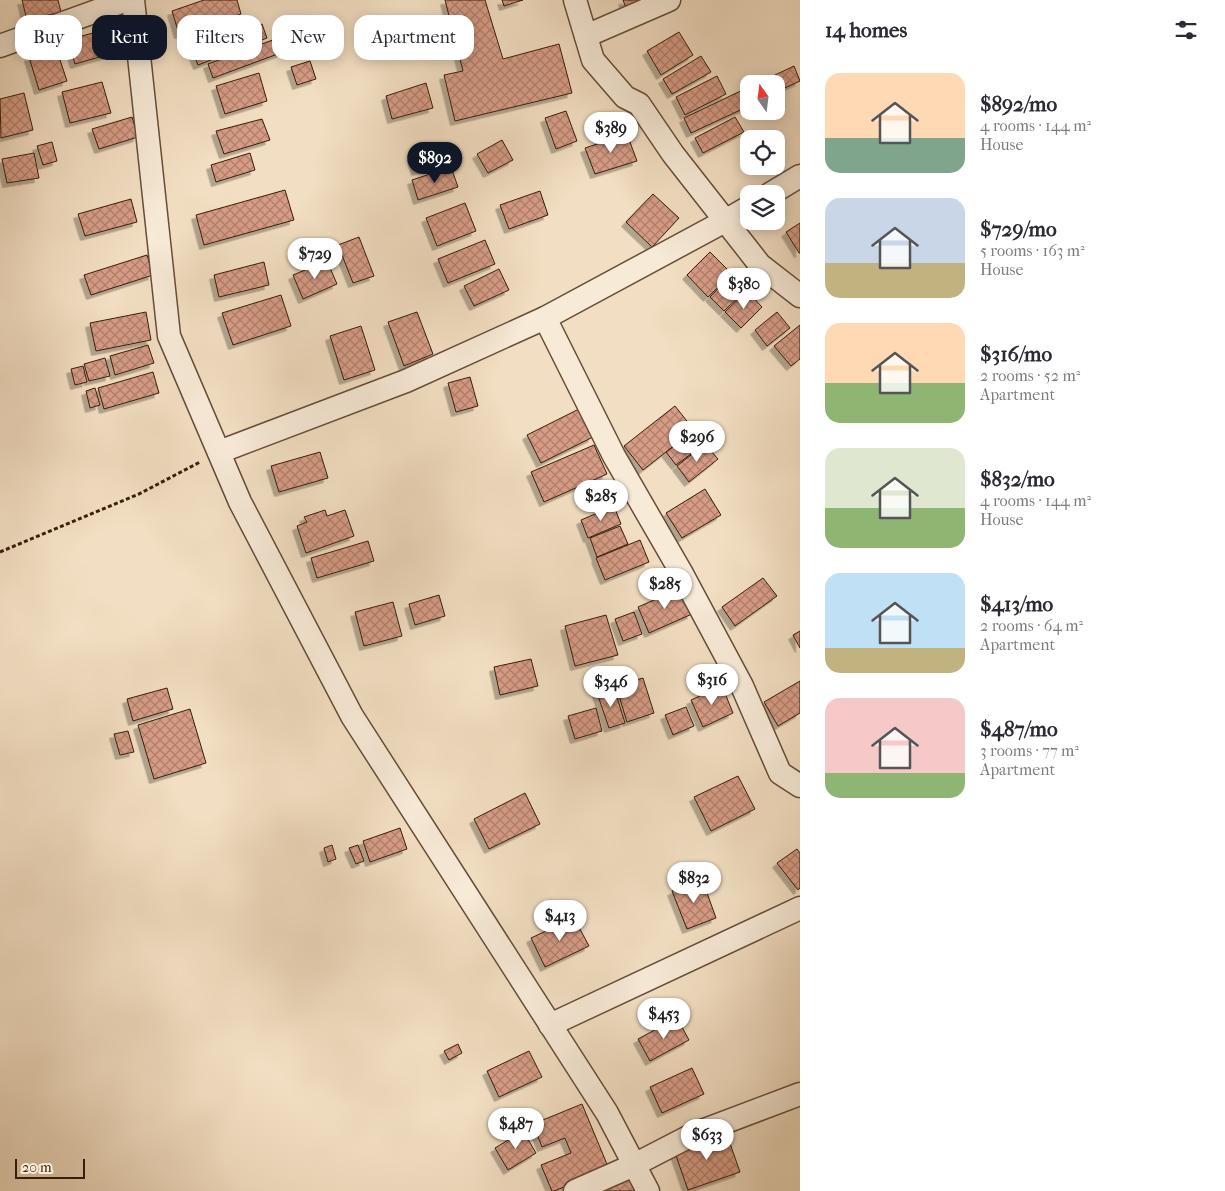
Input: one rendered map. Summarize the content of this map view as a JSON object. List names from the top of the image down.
{
  "scale_bar": "20 m",
  "north": "top",
  "page": {
    "heading": "14 homes",
    "chip": [
      "Buy",
      "Rent",
      "Filters",
      "New",
      "Apartment"
    ],
    "list": [
      {
        "name": "$892/mo",
        "note": "4 rooms · 144 m² · House"
      },
      {
        "name": "$729/mo",
        "note": "5 rooms · 163 m² · House"
      },
      {
        "name": "$316/mo",
        "note": "2 rooms · 52 m² · Apartment"
      },
      {
        "name": "$832/mo",
        "note": "4 rooms · 144 m² · House"
      },
      {
        "name": "$413/mo",
        "note": "2 rooms · 64 m² · Apartment"
      },
      {
        "name": "$487/mo",
        "note": "3 rooms · 77 m² · Apartment"
      }
    ],
    "price": [
      "$389",
      "$892",
      "$729",
      "$380",
      "$296",
      "$285",
      "$285",
      "$316",
      "$346",
      "$832",
      "$413",
      "$453",
      "$487",
      "$633"
    ],
    "scale": "20 m"
  }
}
